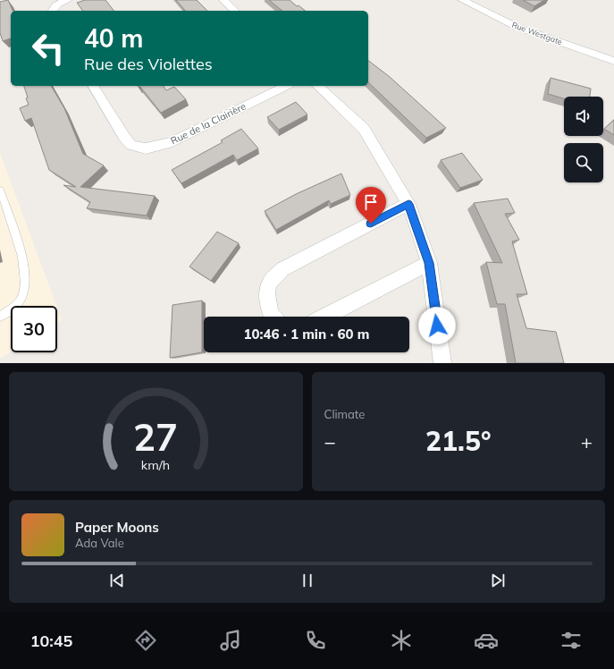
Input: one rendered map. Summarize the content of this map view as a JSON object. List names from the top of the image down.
{
  "streets": {
    "street": ["Rue Westgate", "Rue de la Clairière"]
  },
  "page": {
    "turn": ["40 m", "Rue des Violettes"],
    "limit": "30",
    "trip": "10:46 · 1 min · 60 m",
    "tile": "Climate",
    "heat": ["−", "21.5°", "+"],
    "song": ["Paper Moons", "Ada Vale"],
    "tabs": "10:45",
    "gauge": ["27", "km/h"]
  }
}
